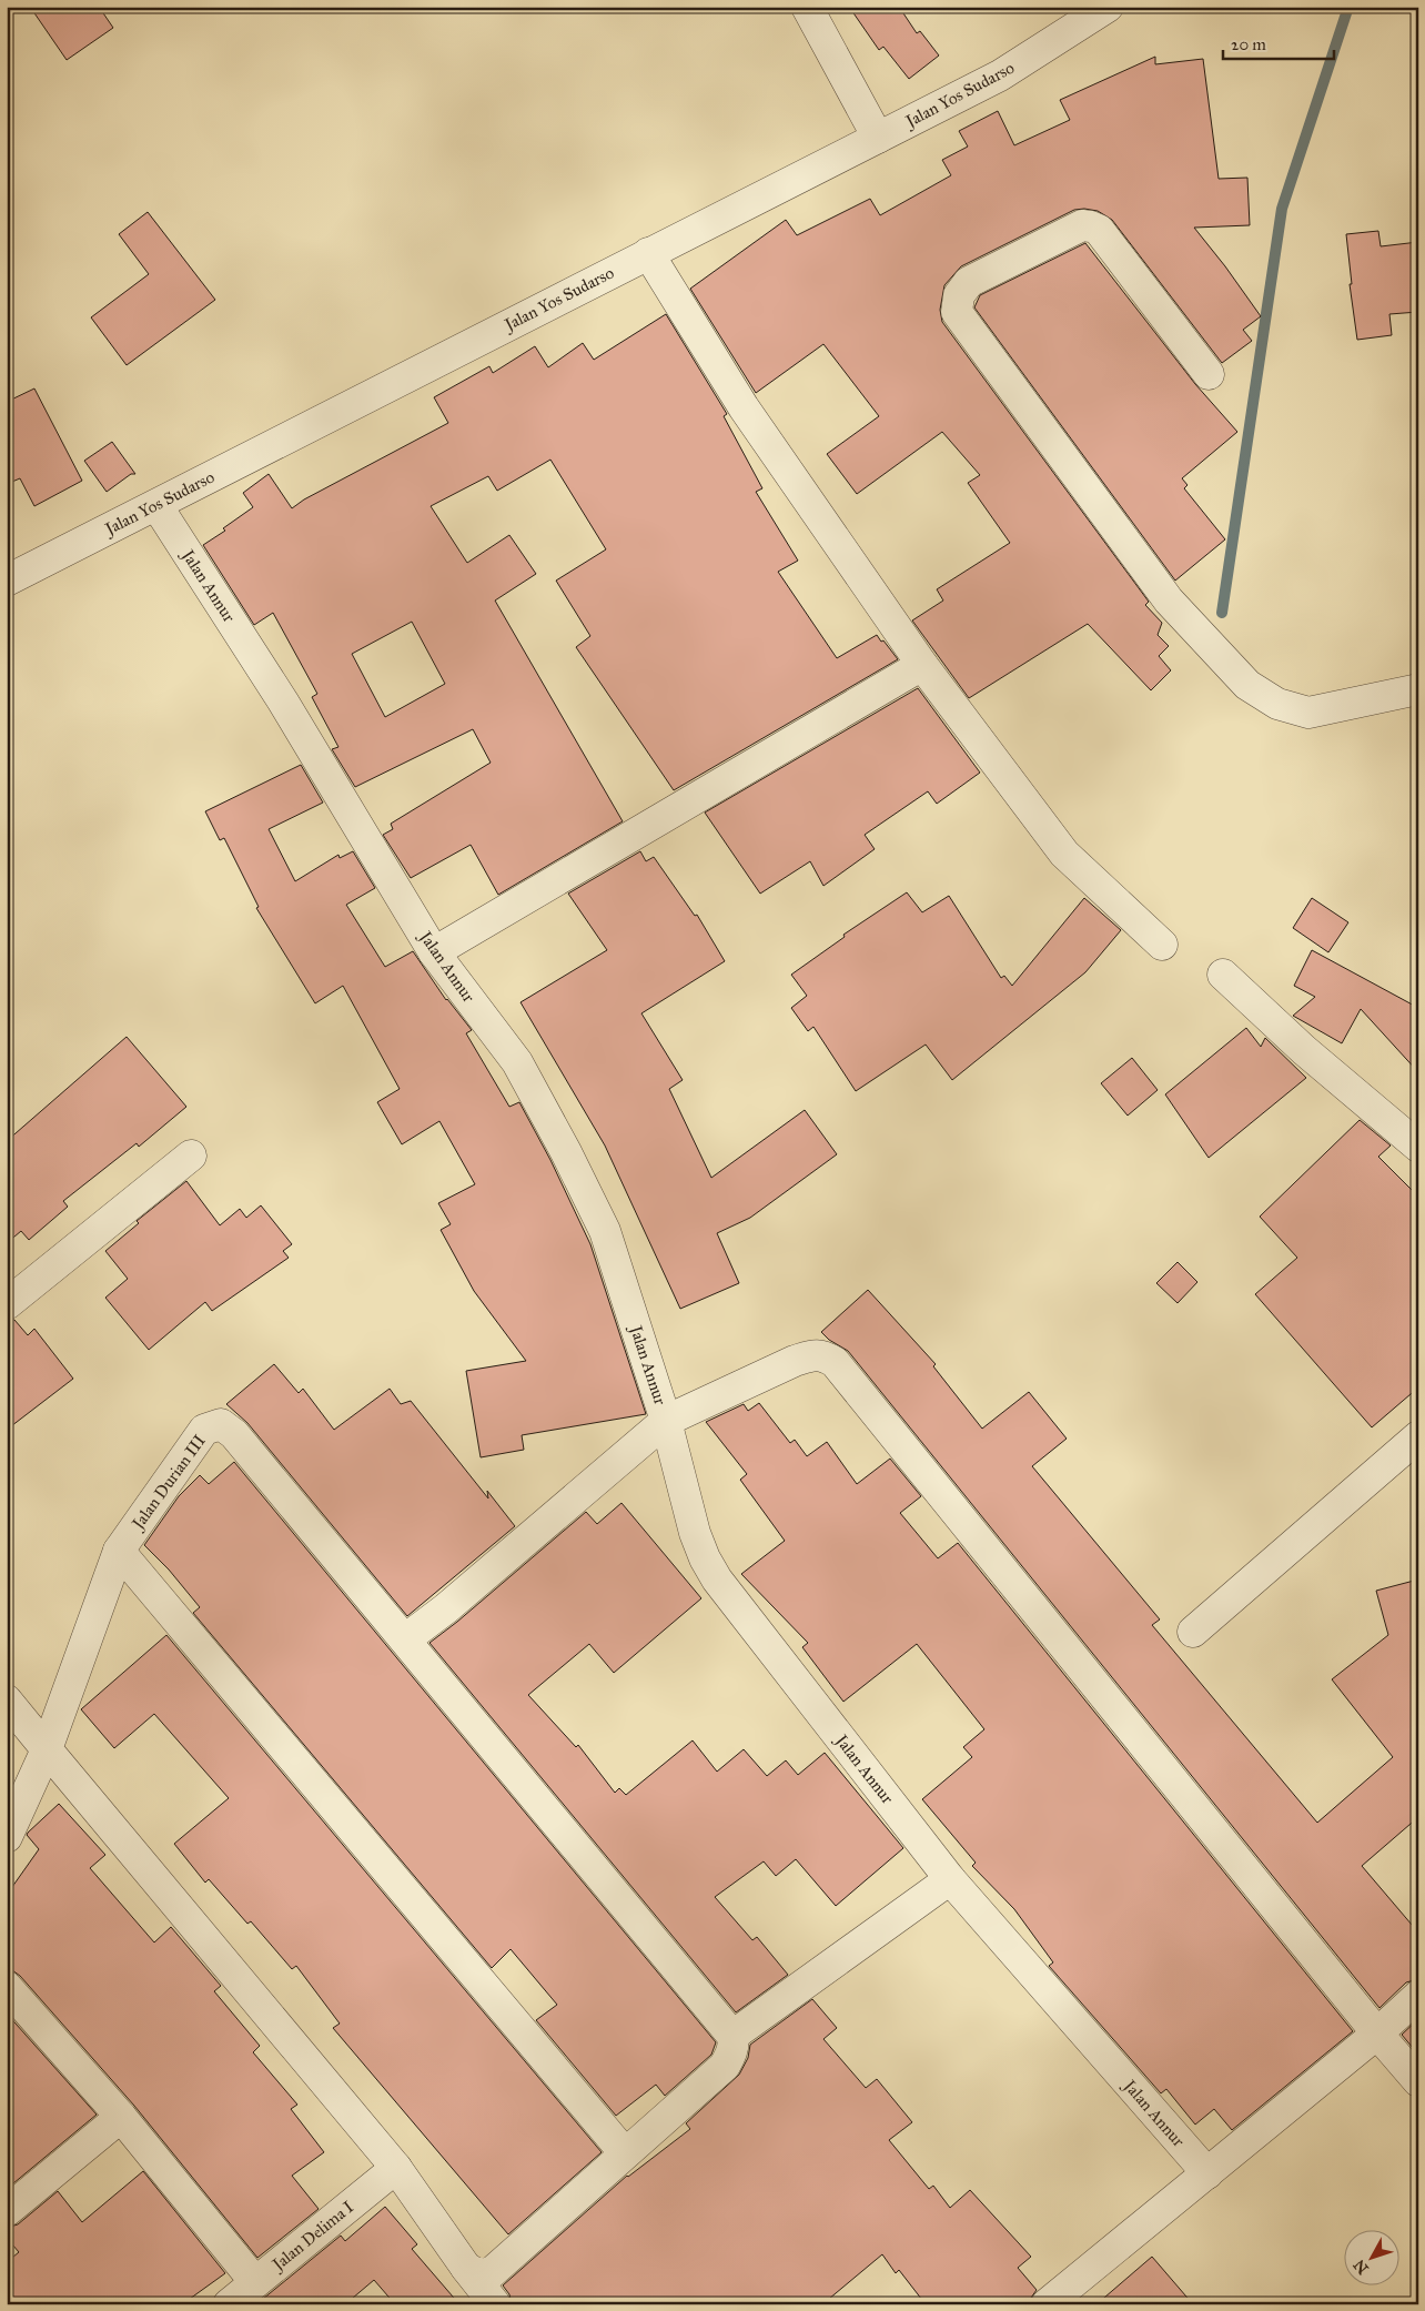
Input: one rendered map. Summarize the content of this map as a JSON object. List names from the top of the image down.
{
  "streets": {
    "street": [
      "Jalan Yos Sudarso",
      "Jalan Annur",
      "Jalan Durian III",
      "Jalan Delima I"
    ]
  },
  "crossings": [
    ["Jalan Yos Sudarso", "Jalan Annur"]
  ],
  "scale_bar": "20 m",
  "north": "bottom left"
}
